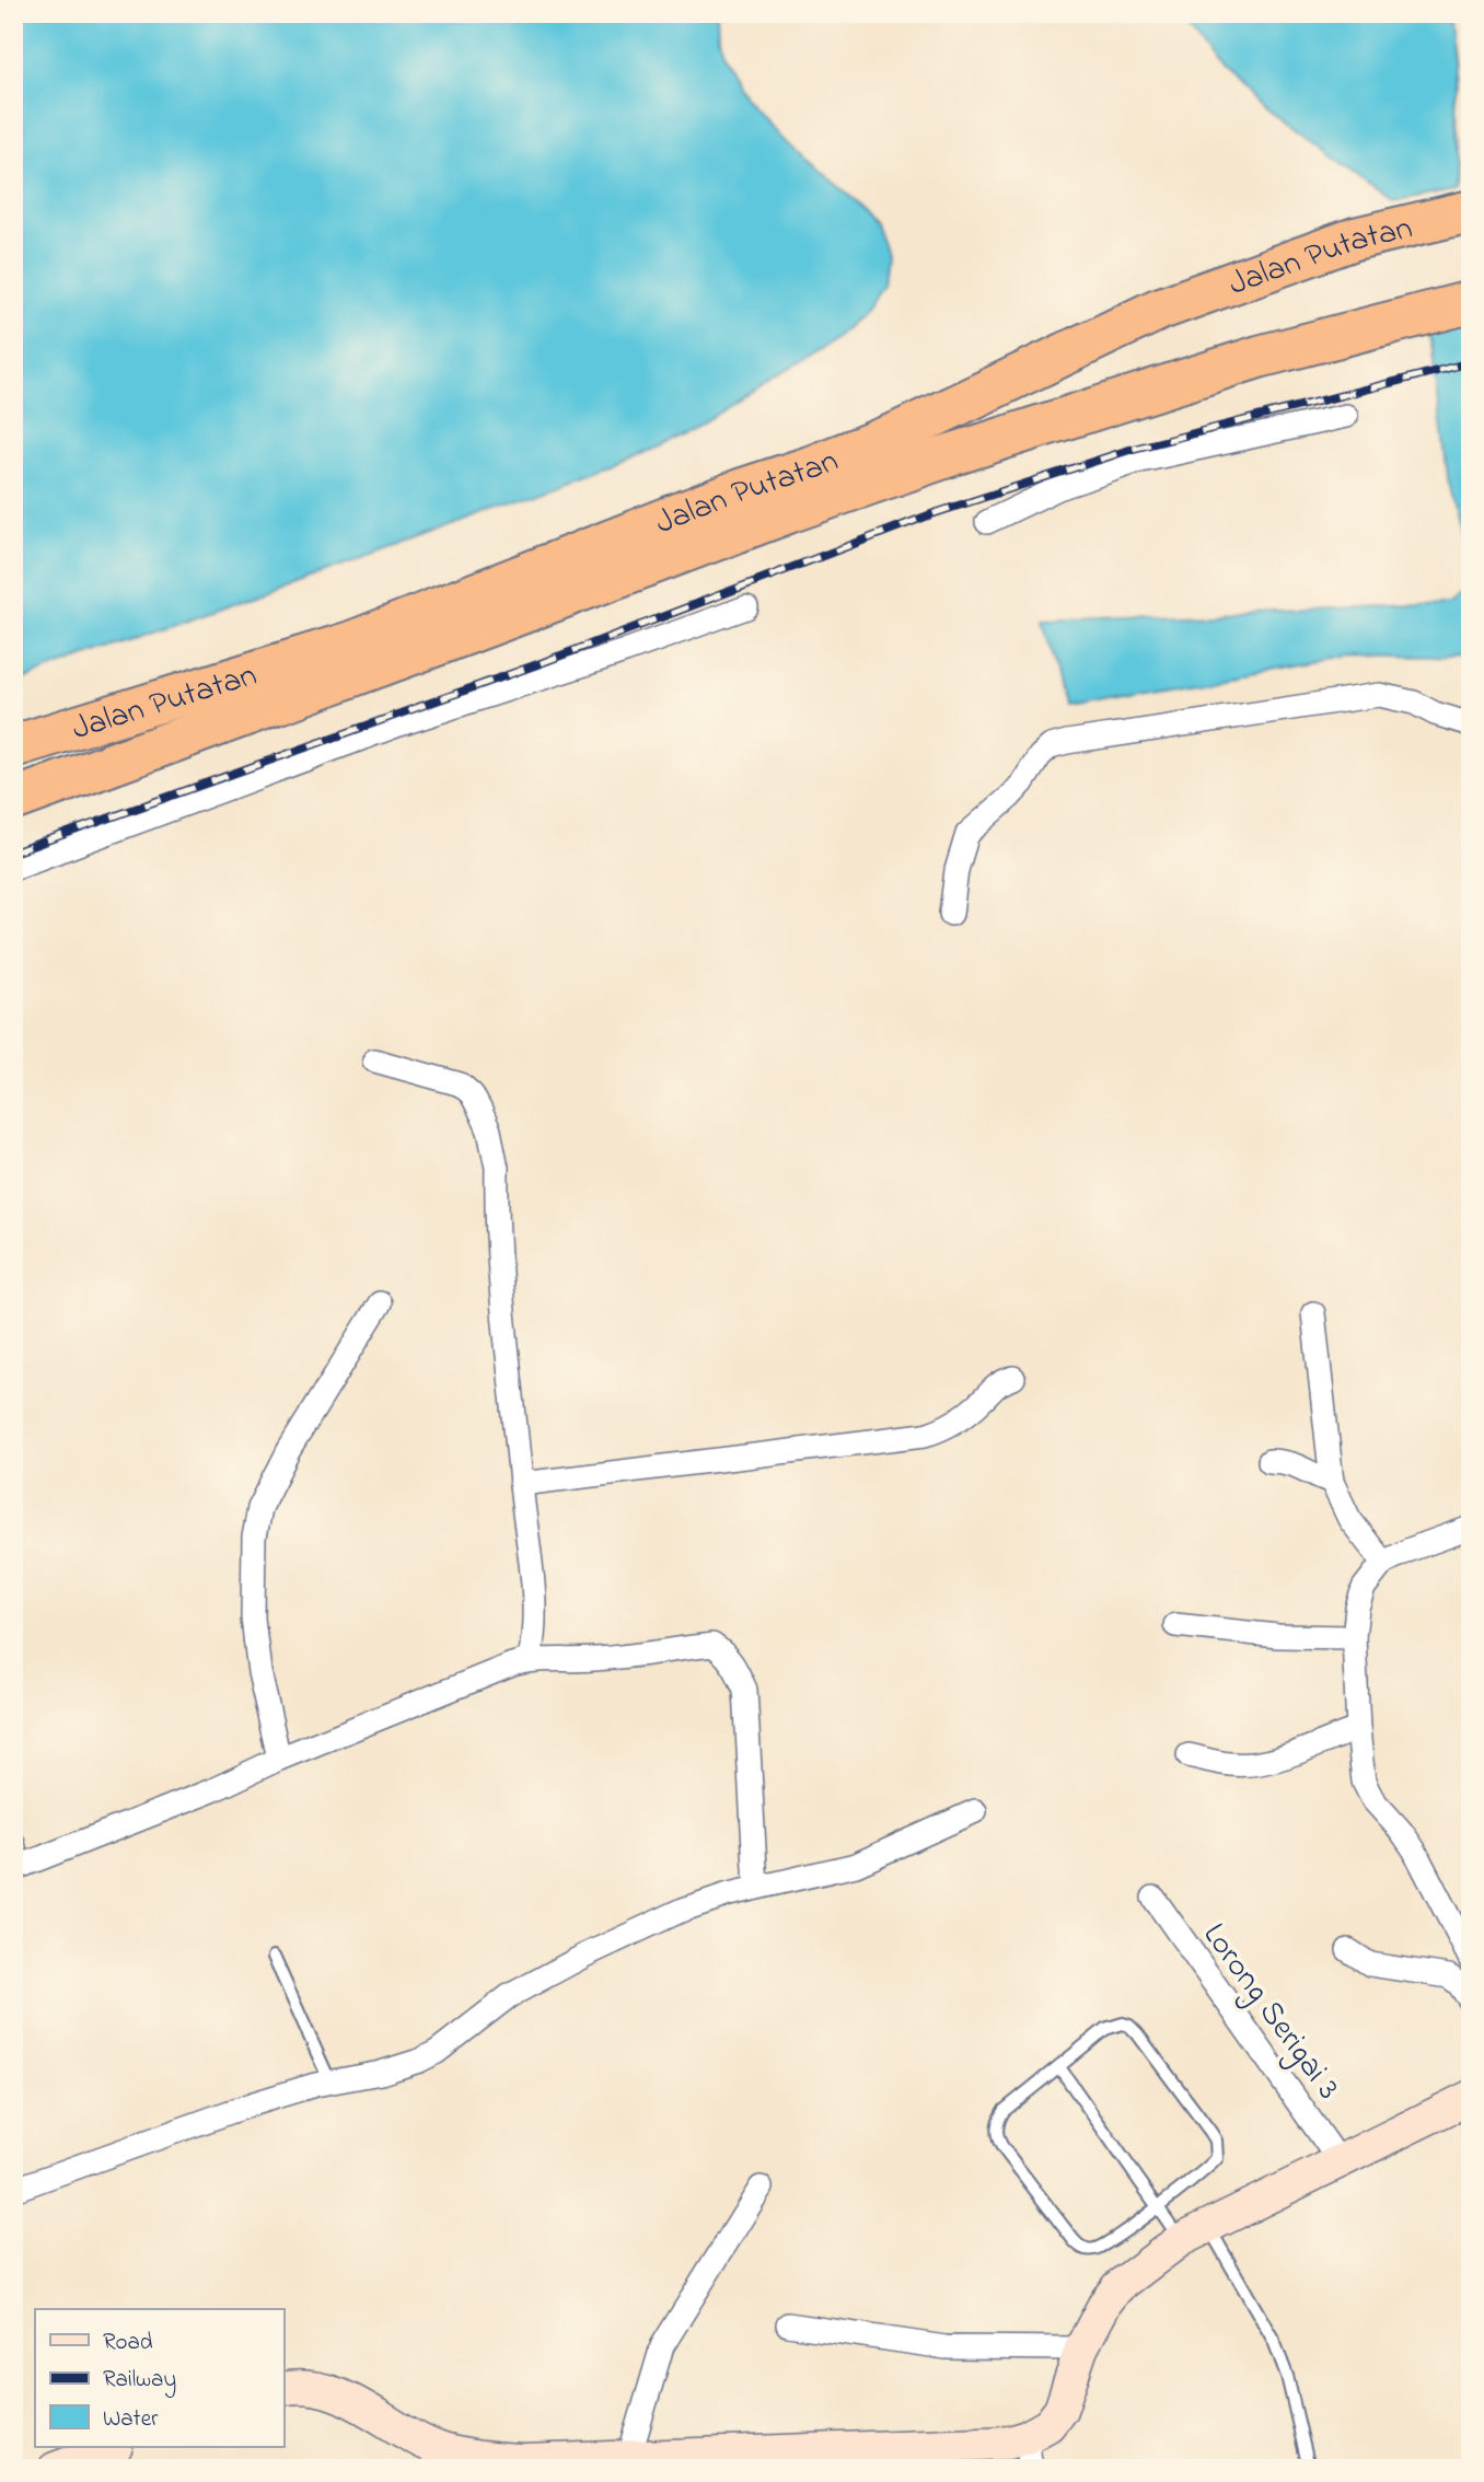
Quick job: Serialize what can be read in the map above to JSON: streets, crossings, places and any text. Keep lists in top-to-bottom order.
{
  "streets": {
    "highway": ["Jalan Putatan"],
    "street": ["Lorong Serigai 3"]
  },
  "legend": ["Road", "Railway", "Water"]
}
